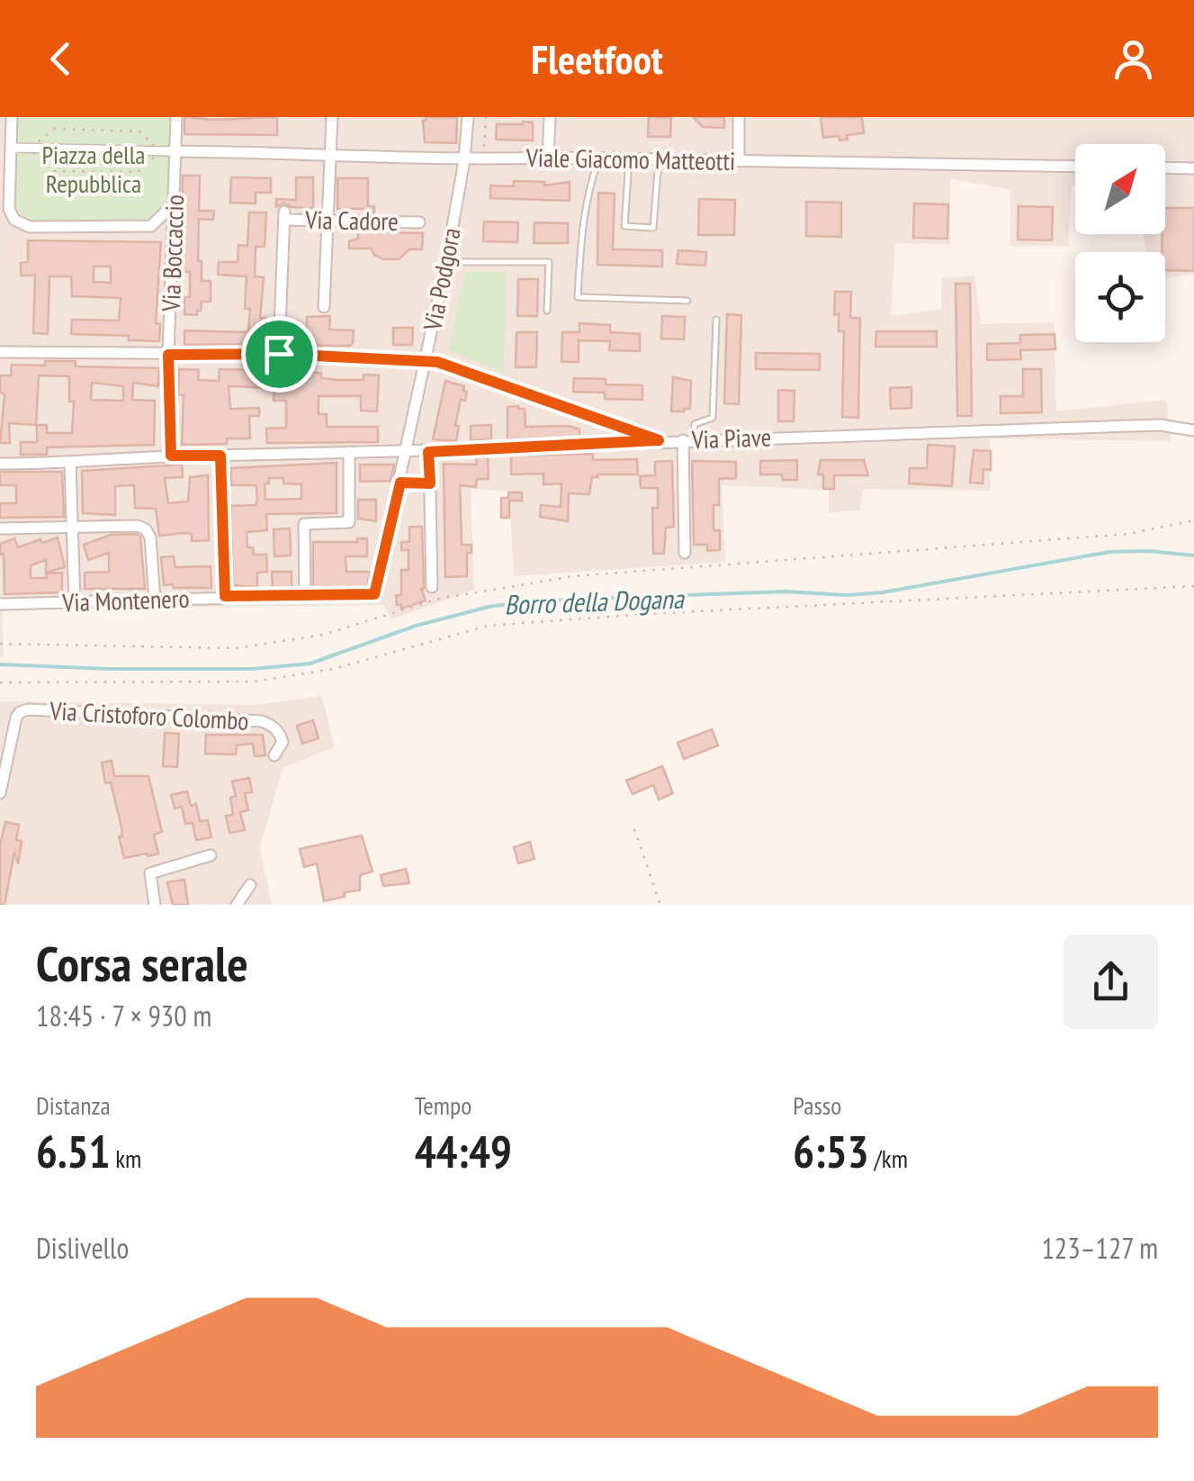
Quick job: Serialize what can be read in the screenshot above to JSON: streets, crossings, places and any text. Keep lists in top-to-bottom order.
{
  "streets": {
    "street": [
      "Viale Giacomo Matteotti",
      "Via Cadore",
      "Via Boccaccio",
      "Via Podgora",
      "Via Piave",
      "Via Montenero",
      "Via Cristoforo Colombo"
    ]
  },
  "crossings": [
    ["Viale Giacomo Matteotti", "Via Boccaccio"],
    ["Viale Giacomo Matteotti", "Via Podgora"],
    ["Via Boccaccio", "Via Piave"],
    ["Via Podgora", "Via Piave"],
    ["Via Podgora", "Via Montenero"],
    ["Via Piave", "Via Montenero"]
  ],
  "water": ["Borro della Dogana"],
  "parks": ["Piazza della Repubblica"],
  "north": "top right",
  "page": {
    "header": "Fleetfoot",
    "heading": ["Corsa serale", "18:45 · 7 × 930 m"],
    "stats": [
      ["Distanza", "6.51 km"],
      ["Tempo", "44:49"],
      ["Passo", "6:53 /km"]
    ],
    "chart": ["Dislivello", "123–127 m"]
  }
}
